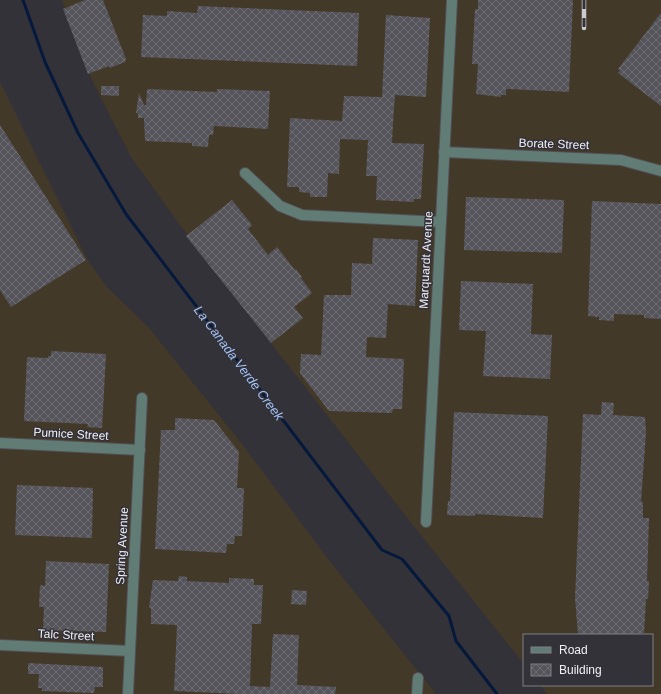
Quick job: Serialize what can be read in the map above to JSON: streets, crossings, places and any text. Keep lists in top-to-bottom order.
{
  "streets": {
    "street": [
      "Borate Street",
      "Marquardt Avenue",
      "Pumice Street",
      "Spring Avenue",
      "Talc Street"
    ]
  },
  "crossings": [
    ["Borate Street", "Marquardt Avenue"],
    ["Pumice Street", "Spring Avenue"],
    ["Spring Avenue", "Talc Street"]
  ],
  "water": ["La Canada Verde Creek"],
  "legend": ["Road", "Building"]
}
